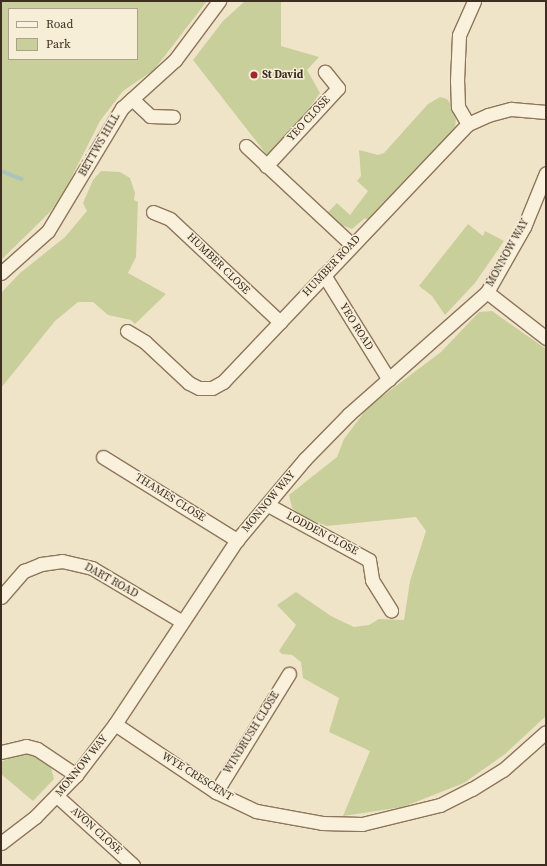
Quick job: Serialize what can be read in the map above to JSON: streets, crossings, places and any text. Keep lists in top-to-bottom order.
{
  "streets": {
    "street": [
      "YEO CLOSE",
      "BETTWS HILL",
      "MONNOW WAY",
      "HUMBER CLOSE",
      "HUMBER ROAD",
      "YEO ROAD",
      "THAMES CLOSE",
      "LODDEN CLOSE",
      "DART ROAD",
      "WINDRUSH CLOSE",
      "WYE CRESCENT",
      "AVON CLOSE"
    ]
  },
  "crossings": [
    ["MONNOW WAY", "YEO ROAD"],
    ["MONNOW WAY", "THAMES CLOSE"],
    ["MONNOW WAY", "LODDEN CLOSE"],
    ["MONNOW WAY", "DART ROAD"],
    ["MONNOW WAY", "WYE CRESCENT"],
    ["MONNOW WAY", "AVON CLOSE"],
    ["HUMBER CLOSE", "HUMBER ROAD"],
    ["HUMBER ROAD", "YEO ROAD"],
    ["WINDRUSH CLOSE", "WYE CRESCENT"]
  ],
  "places": ["St David"],
  "legend": ["Road", "Park"]
}
